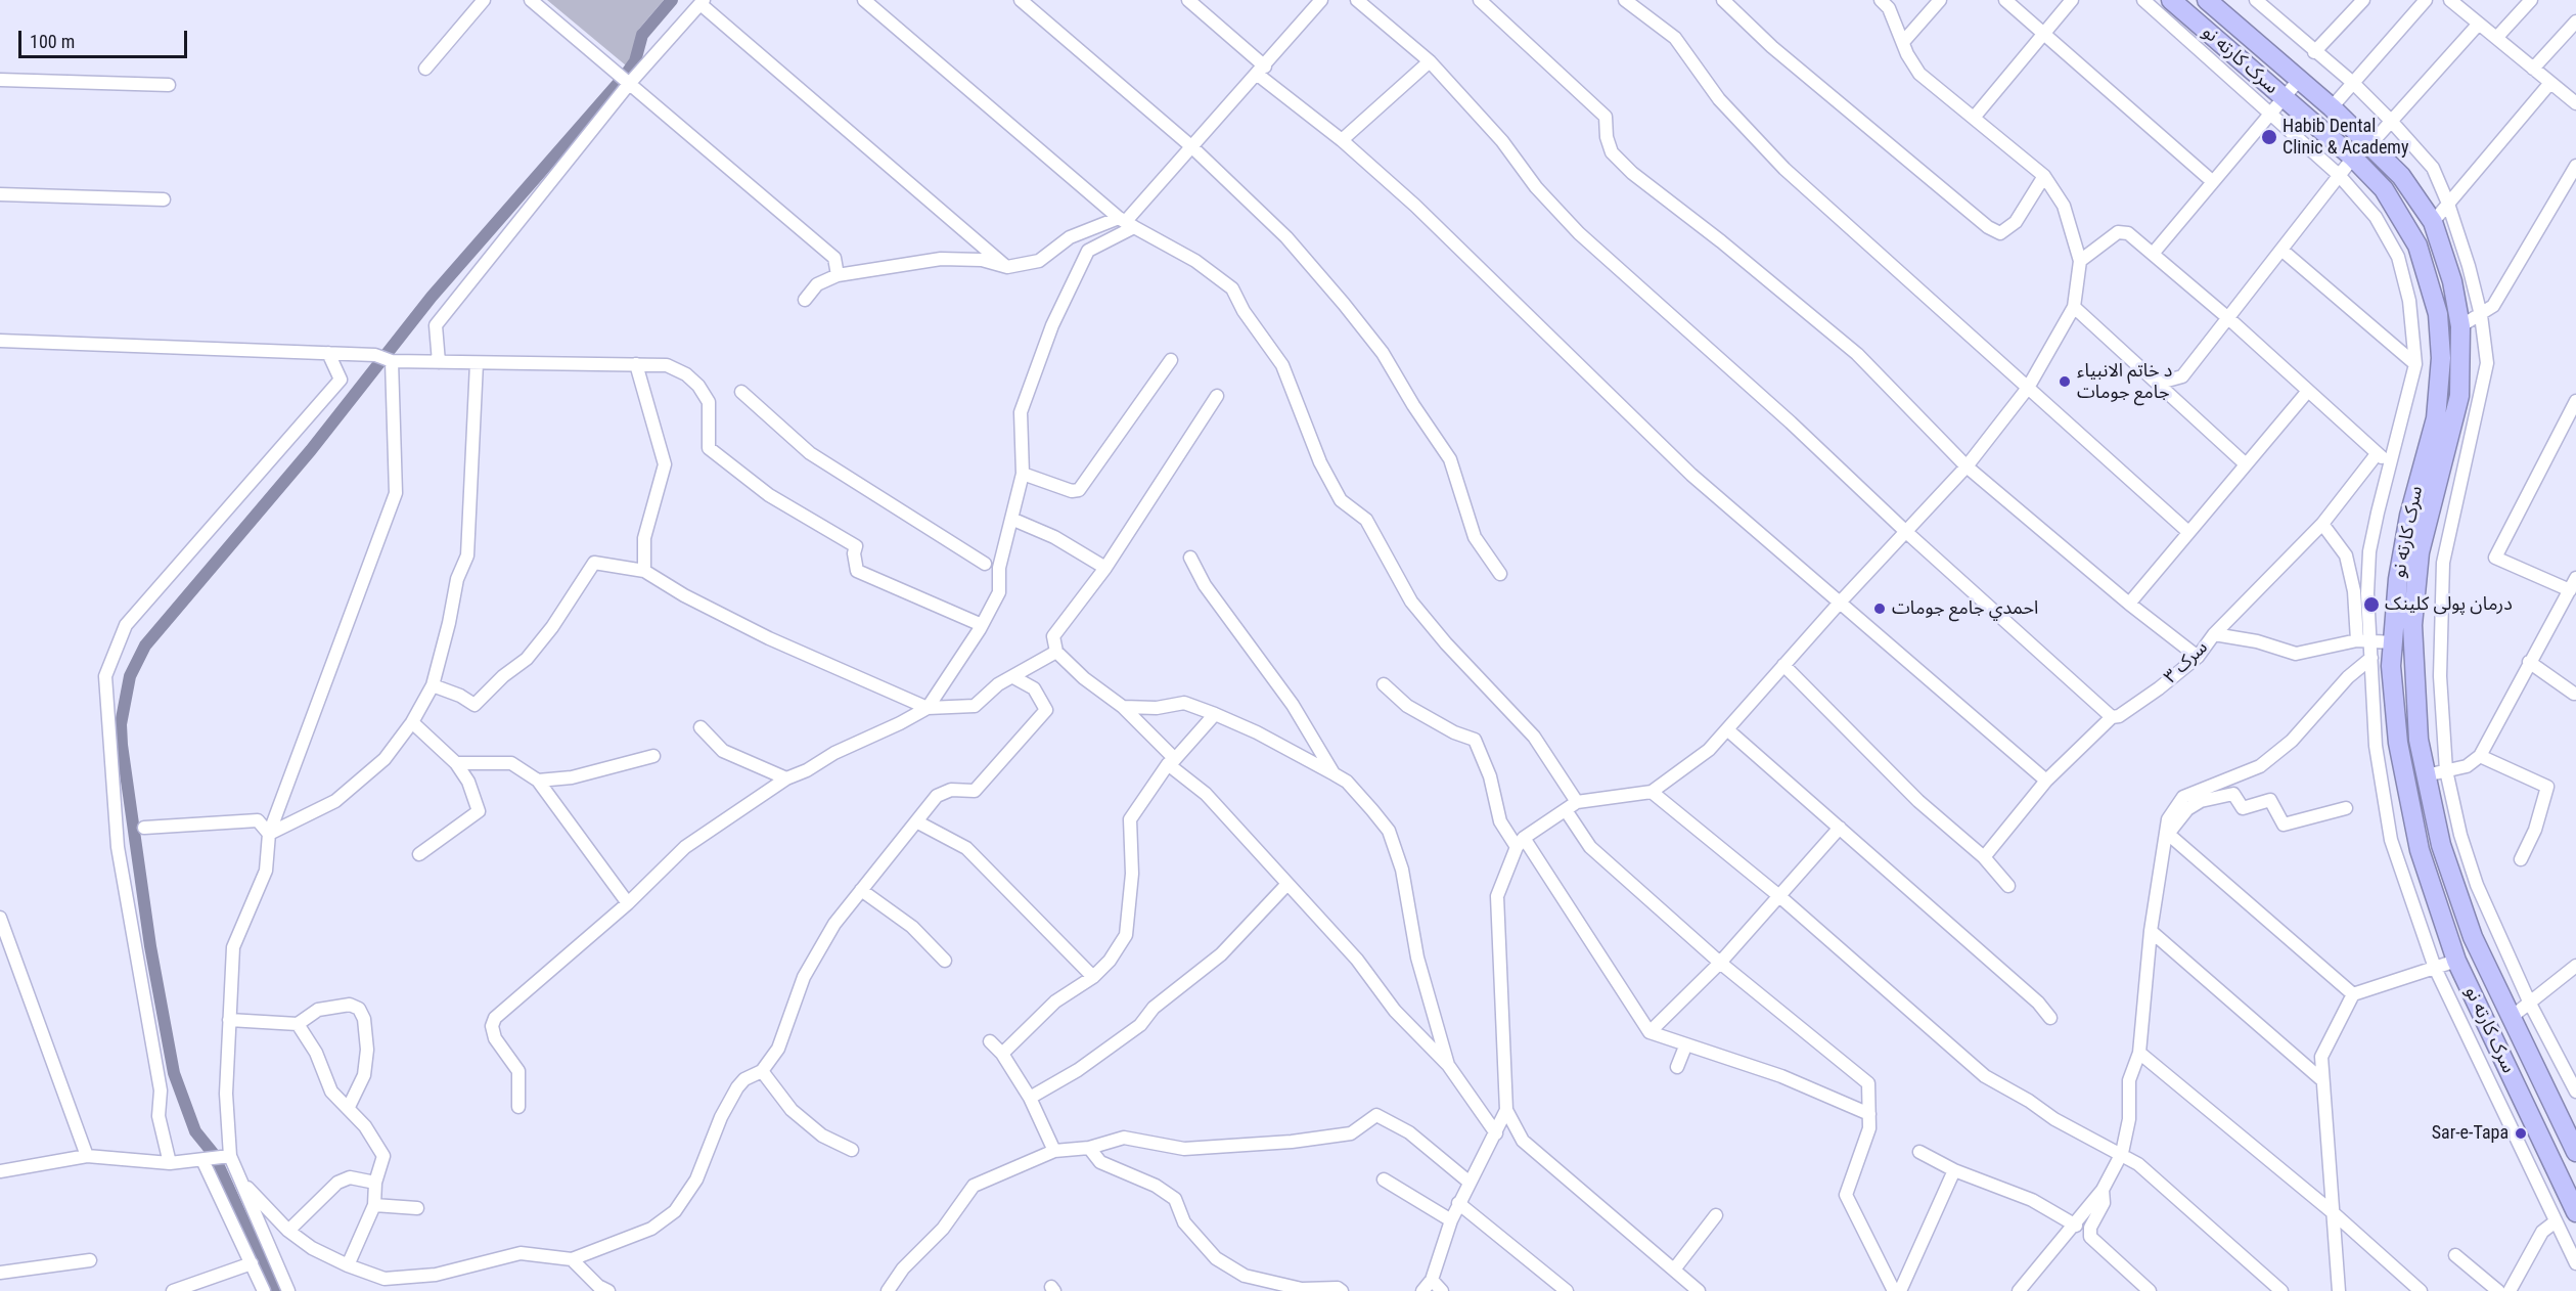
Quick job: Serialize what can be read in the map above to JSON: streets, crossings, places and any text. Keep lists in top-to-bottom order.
{
  "streets": {
    "highway": ["سرک کارته نو"],
    "street": ["سرک ۳"]
  },
  "places": [
    "Habib Dental Clinic & Academy",
    "د خاتم الانبیاء جامع جومات",
    "درمان پولی کلینک",
    "احمدي جامع جومات",
    "Sar-e-Tapa"
  ],
  "scale_bar": "100 m"
}
